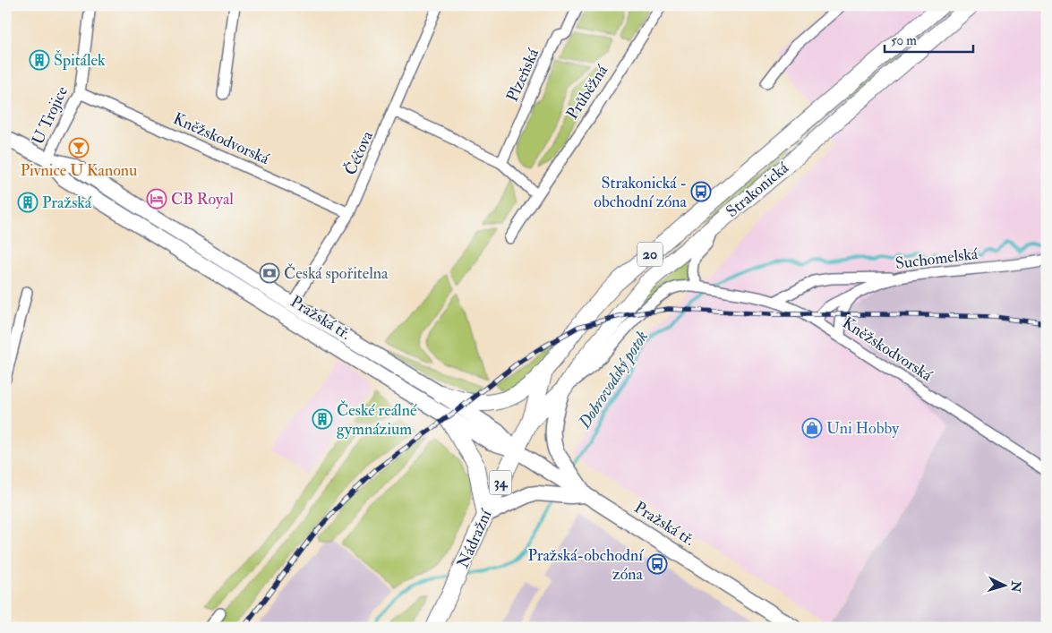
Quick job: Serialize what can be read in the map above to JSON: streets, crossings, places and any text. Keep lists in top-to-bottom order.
{
  "streets": {
    "main road": [
      "Strakonická",
      "20",
      "34",
      "Nádražní"
    ],
    "street": [
      "Plzeňská",
      "Průběžná",
      "U Trojice",
      "Kněžskodvorská",
      "Čéčova",
      "Suchomelská",
      "Pražská tř."
    ]
  },
  "crossings": [
    ["U Trojice", "Kněžskodvorská"],
    ["U Trojice", "Pražská tř."],
    ["Kněžskodvorská", "Čéčova"],
    ["Kněžskodvorská", "Strakonická"],
    ["Kněžskodvorská", "20"],
    ["Kněžskodvorská", "Suchomelská"],
    ["Čéčova", "Pražská tř."],
    ["Strakonická", "20"],
    ["Pražská tř.", "Nádražní"]
  ],
  "water": ["Dobrovodský potok"],
  "places": {
    "building": ["Špitálek", "Pražská", "České reálné gymnázium"],
    "bar": ["Pivnice U Kanonu"],
    "bus stop": ["Strakonická - obchodní zóna", "Pražská-obchodní zóna"],
    "hotel": ["CB Royal"],
    "bank": ["Česká spořitelna"],
    "shop": ["Uni Hobby"]
  },
  "scale_bar": "50 m",
  "north": "right"
}
